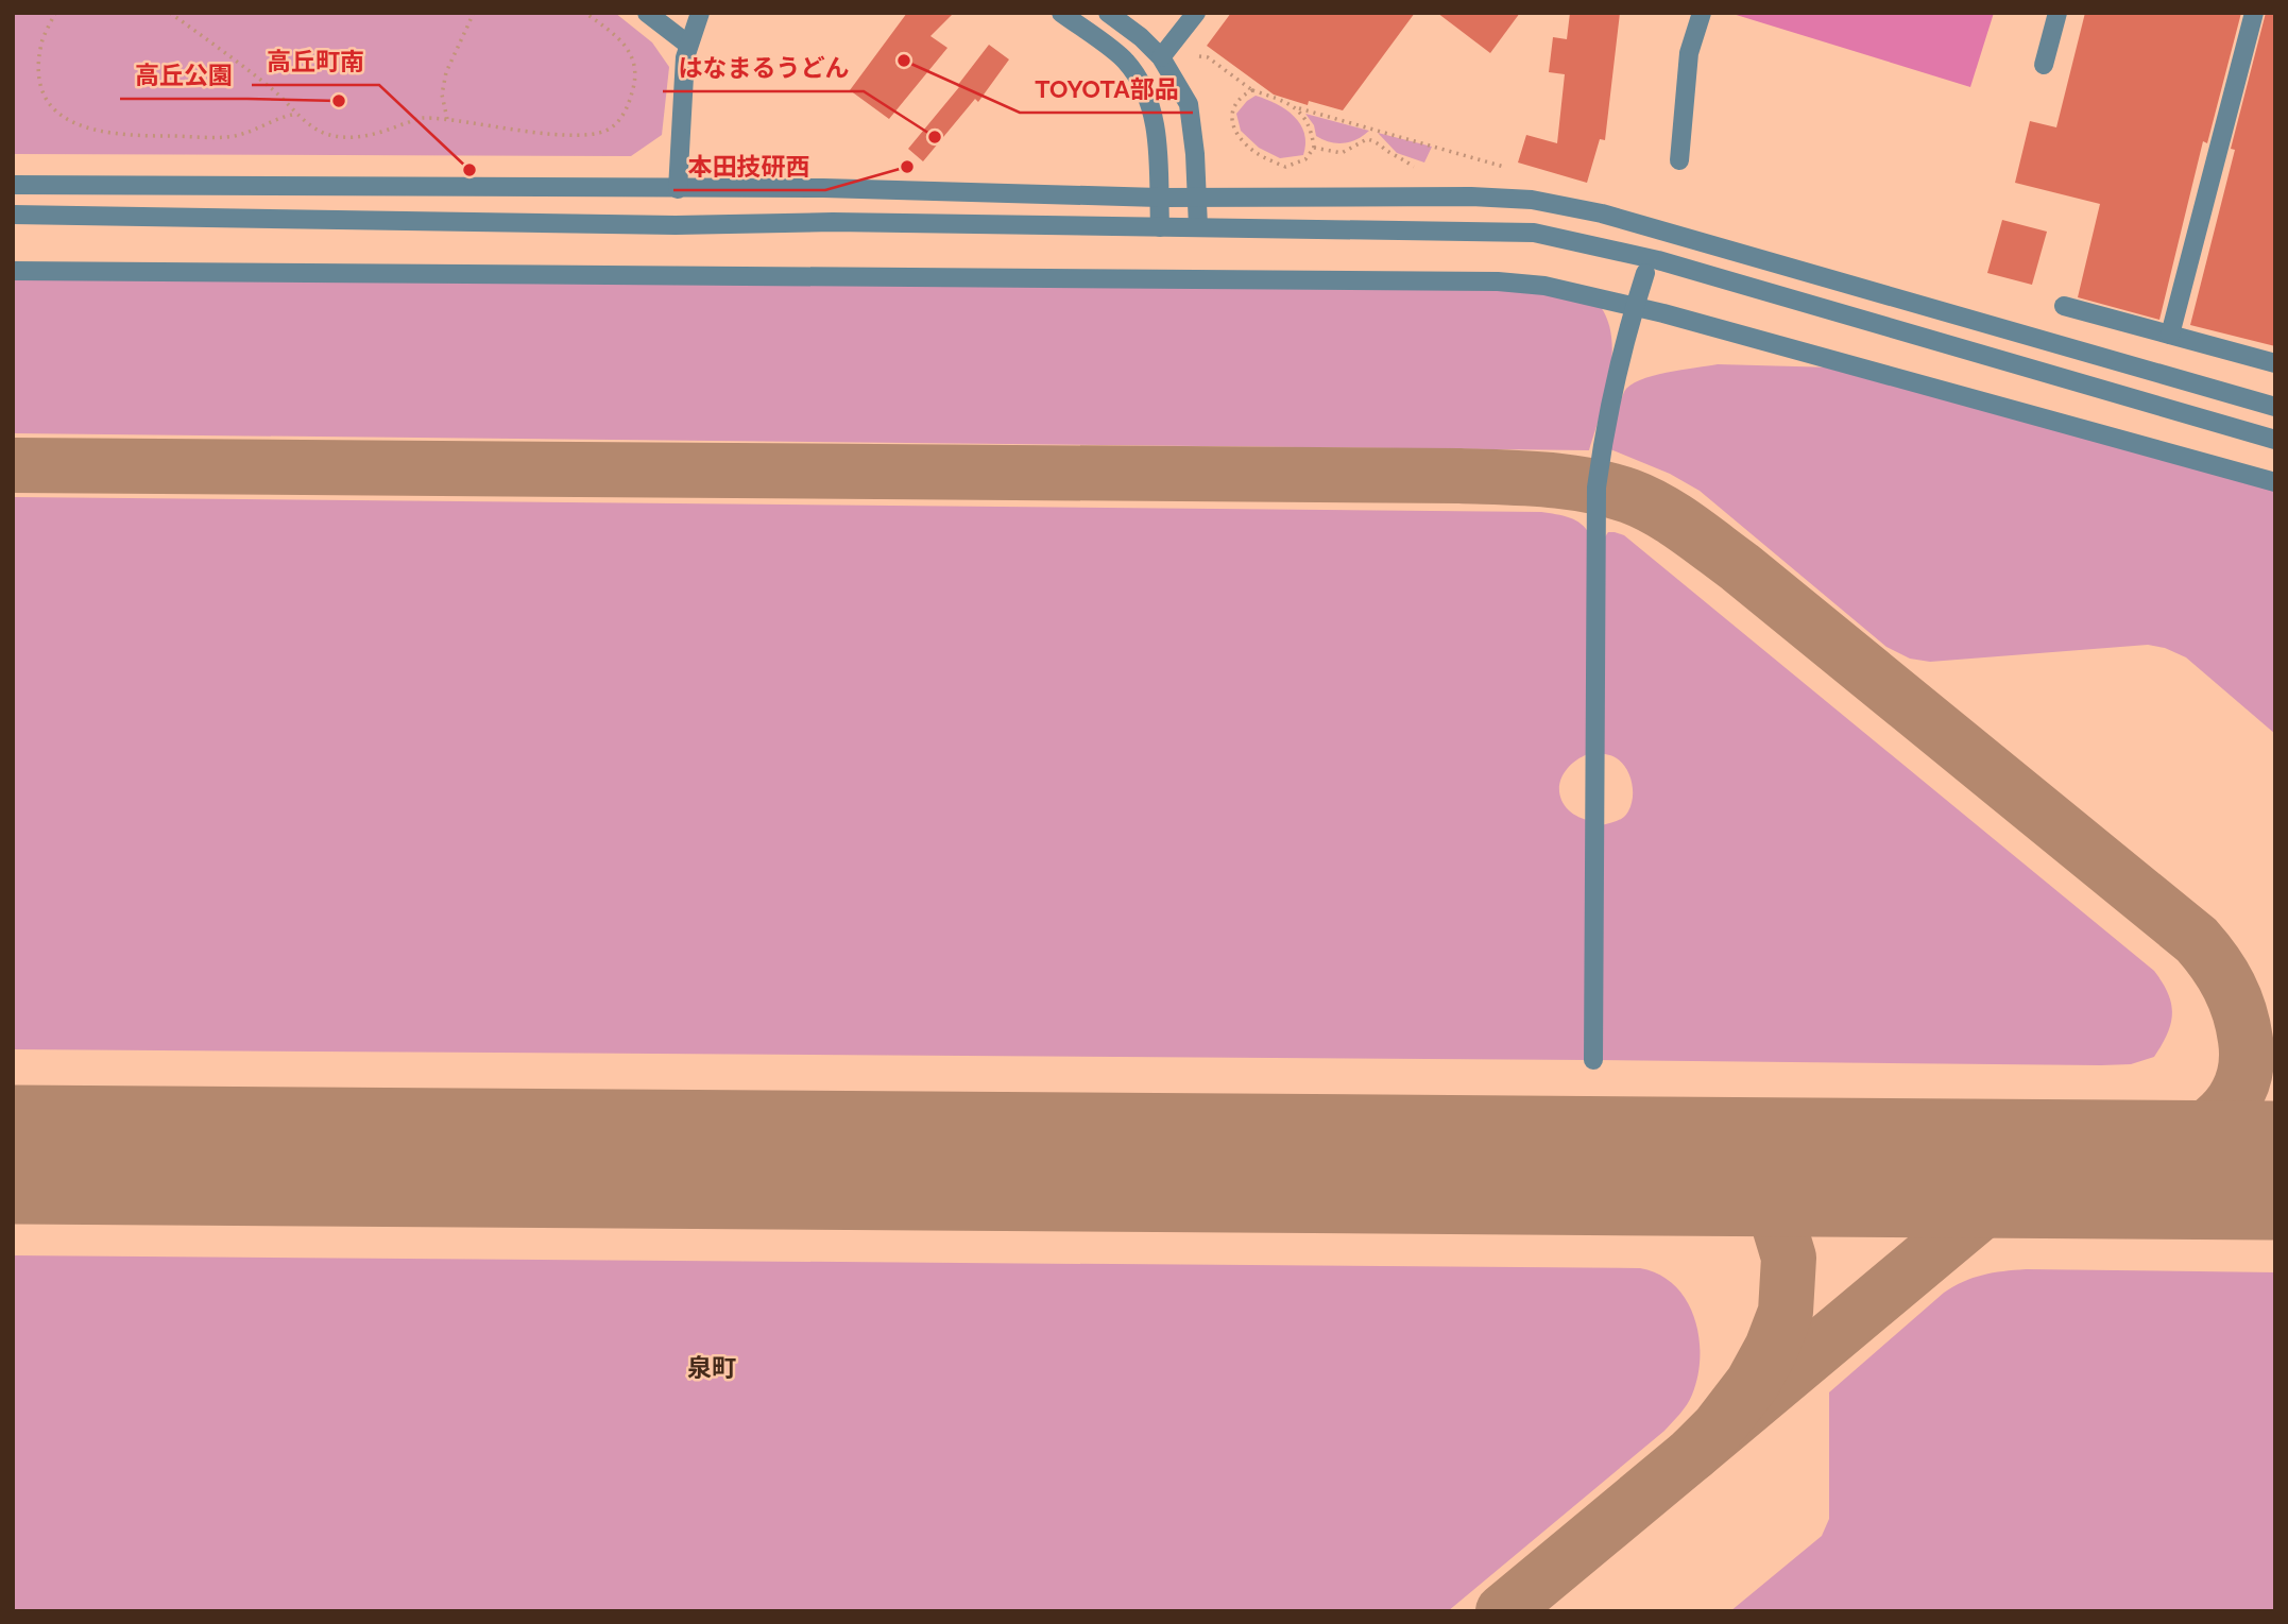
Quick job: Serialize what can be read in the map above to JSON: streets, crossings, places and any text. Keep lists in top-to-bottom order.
{
  "districts": ["泉町"],
  "places": [
    "TOYOTA部品",
    "高丘公園",
    "はなまるうどん",
    "本田技研西",
    "高丘町南"
  ]
}
